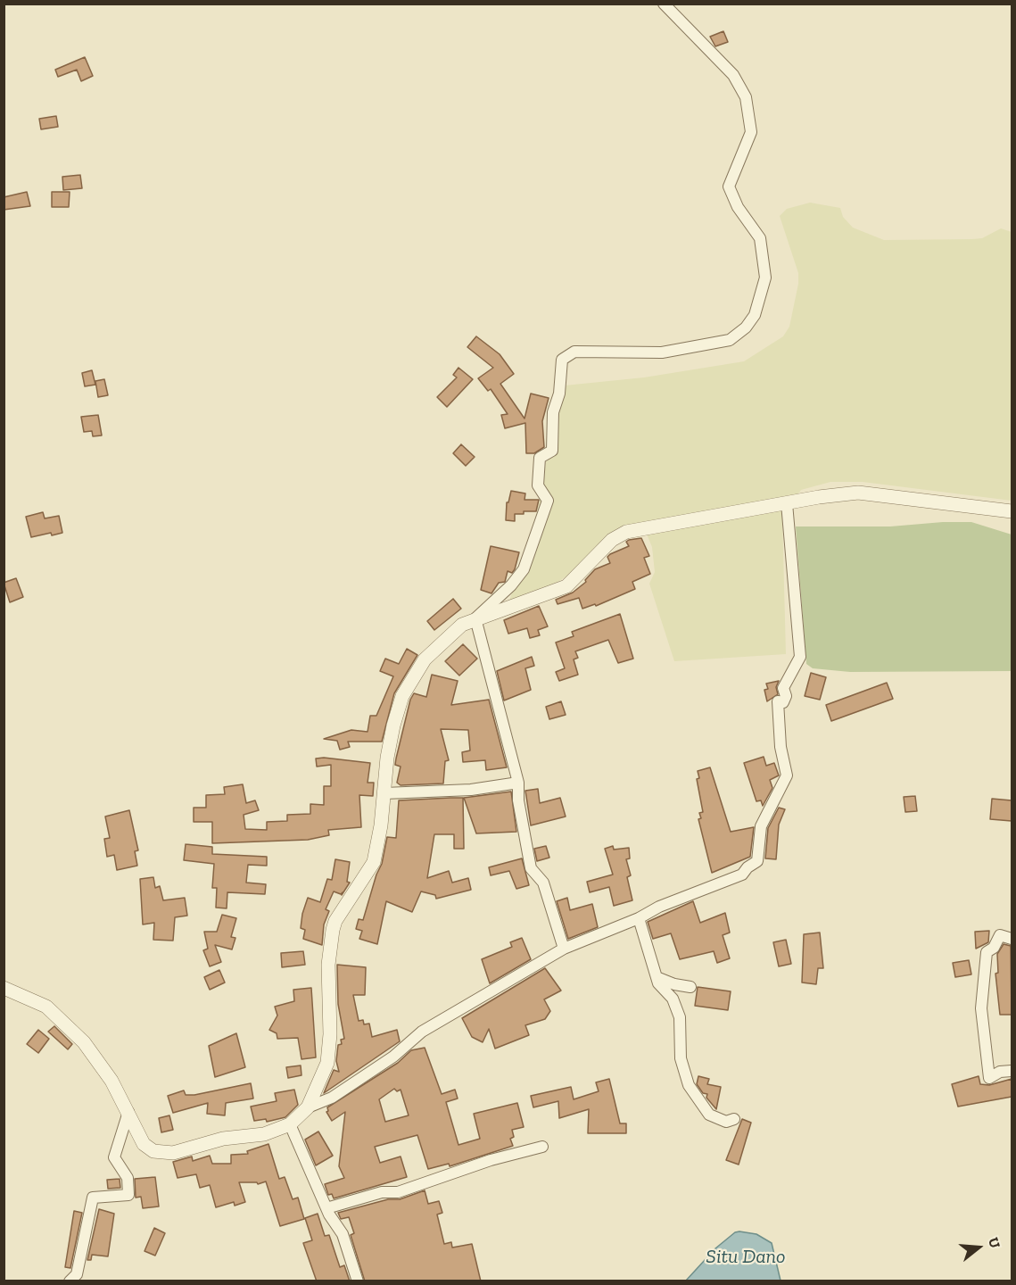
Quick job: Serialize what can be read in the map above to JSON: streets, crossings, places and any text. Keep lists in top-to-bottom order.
{
  "water": ["Situ Dano"],
  "north": "right"
}
